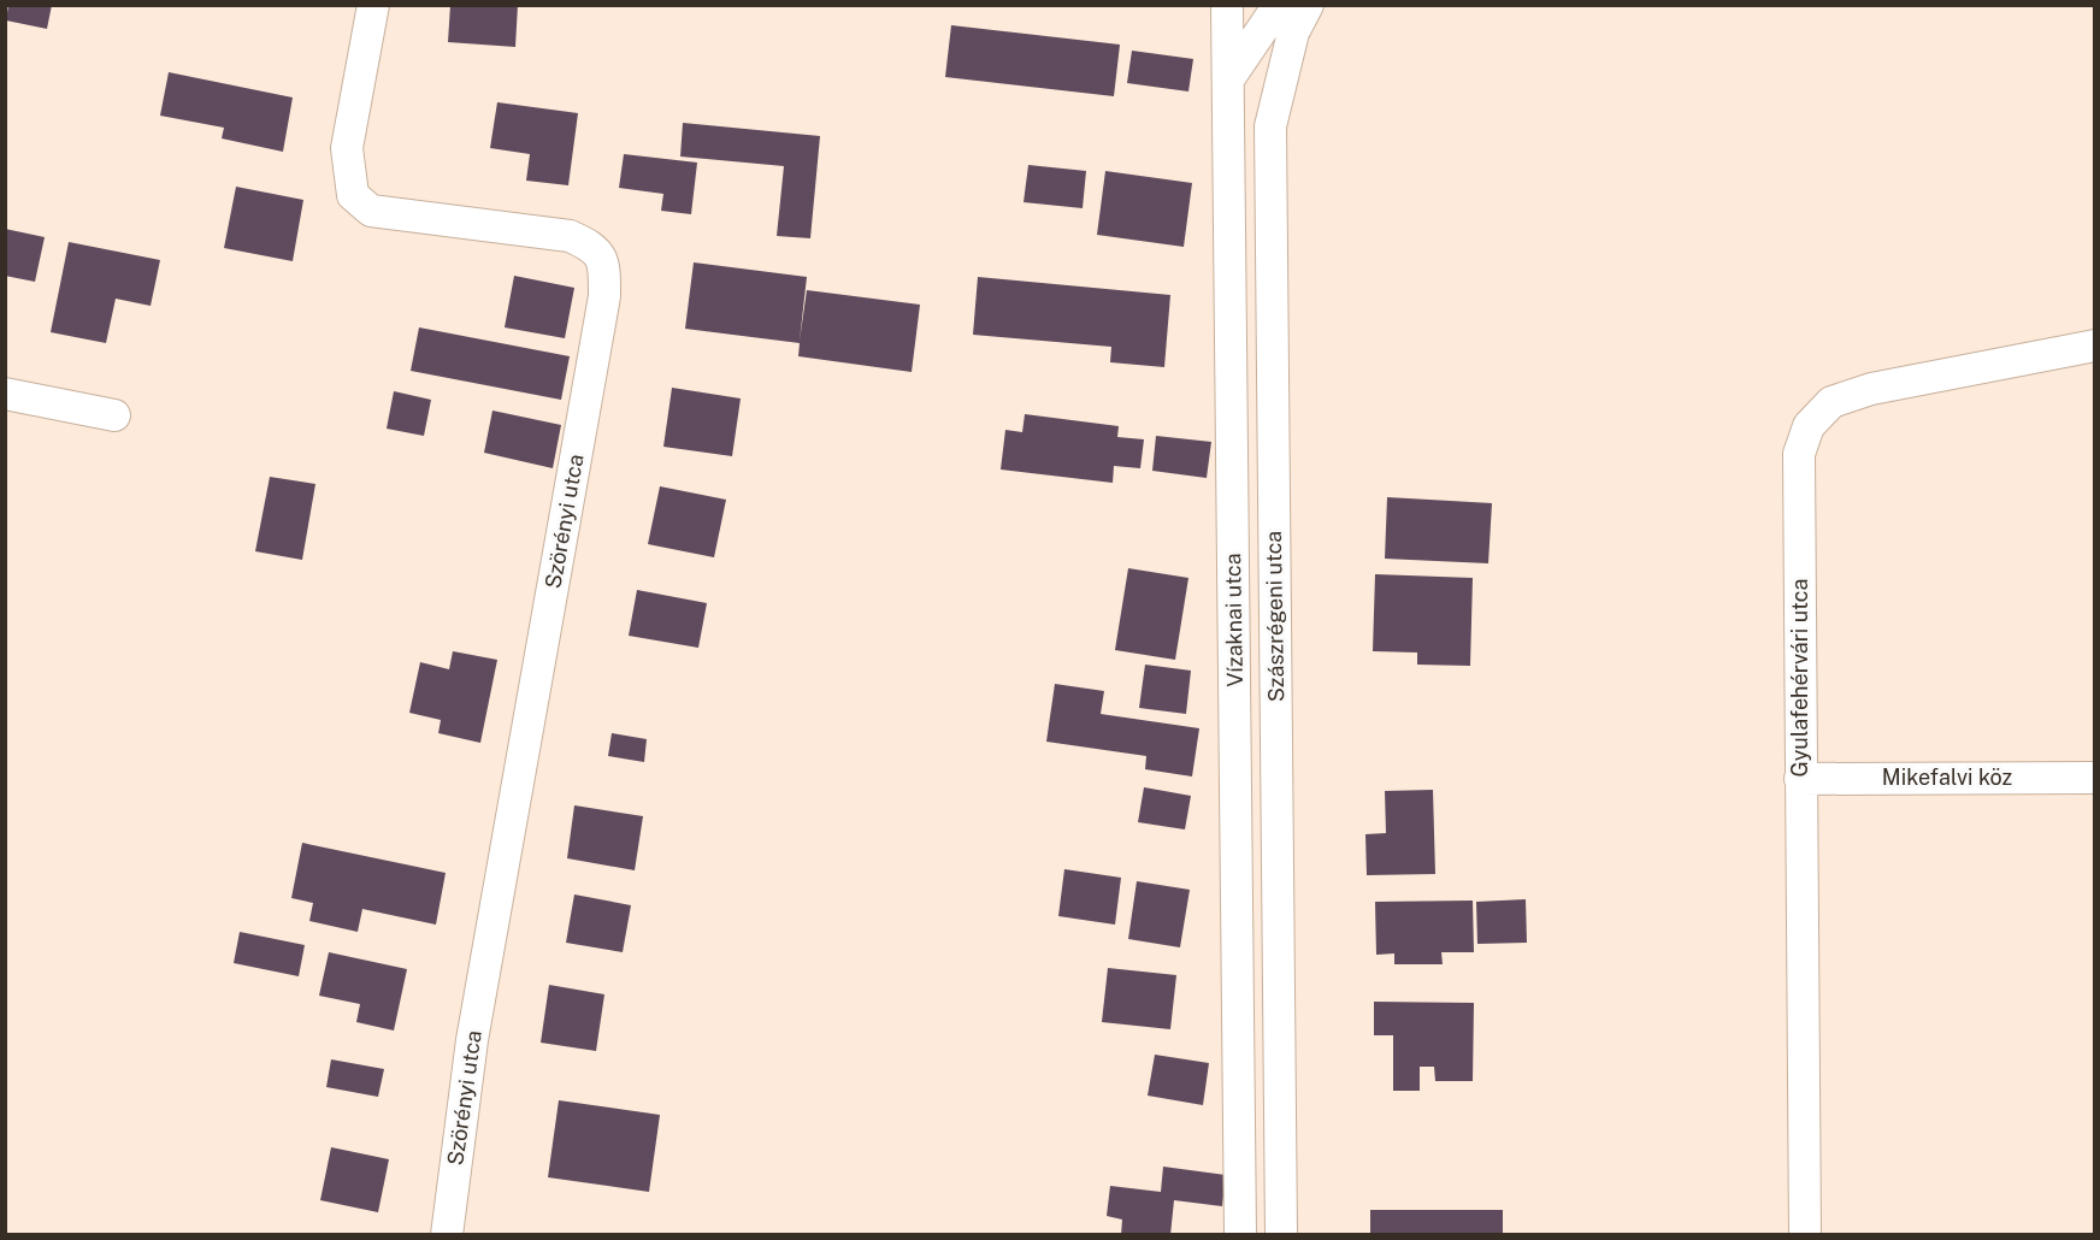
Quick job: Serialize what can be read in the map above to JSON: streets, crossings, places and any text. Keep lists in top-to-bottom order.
{
  "streets": {
    "street": [
      "Szörényi utca",
      "Szászrégeni utca",
      "Vízaknai utca",
      "Gyulafehérvári utca",
      "Mikefalvi köz"
    ]
  },
  "crossings": [
    ["Gyulafehérvári utca", "Mikefalvi köz"]
  ]
}
